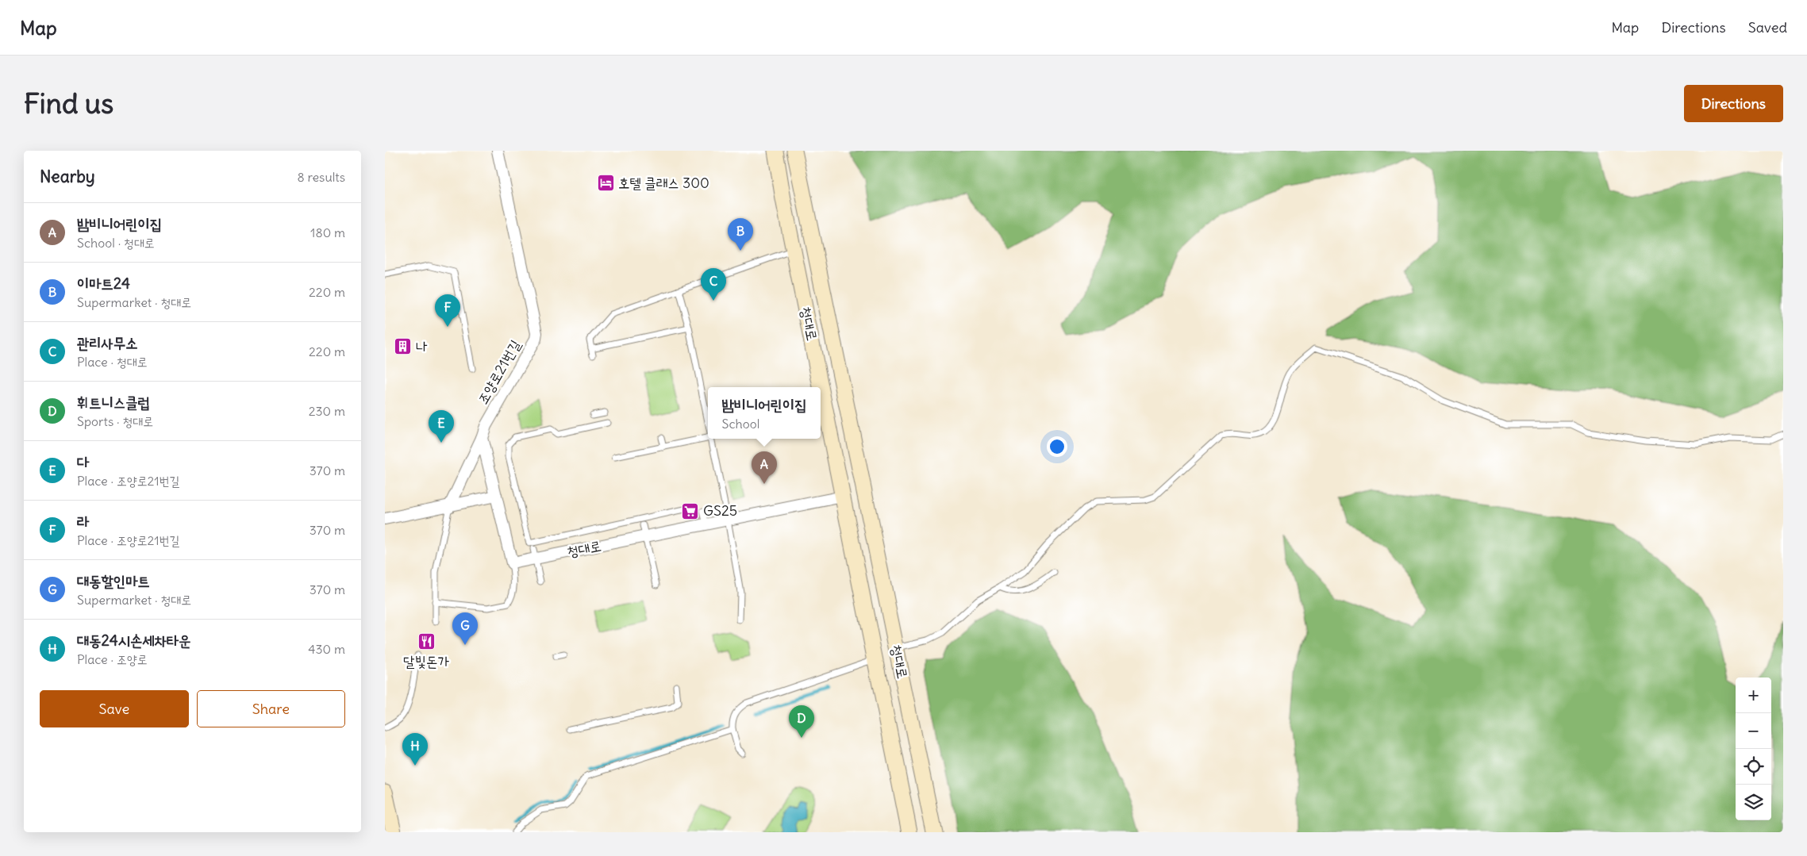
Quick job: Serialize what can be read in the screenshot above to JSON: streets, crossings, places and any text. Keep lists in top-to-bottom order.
{
  "streets": {
    "street": ["청대로", "조양로21번길"]
  },
  "places": {
    "hotel": ["호텔 클래스 300"],
    "building": ["나"],
    "supermarket": ["GS25"],
    "restaurant": ["달빛돈가"]
  },
  "page": {
    "header": "Map",
    "nav": ["Map", "Directions", "Saved"],
    "buttons": [
      "Directions",
      ["Save", "Share"]
    ],
    "title": "Find us",
    "heading": ["Nearby", "8 results"],
    "list": [
      {
        "mark": "A",
        "name": "밤비니어린이집",
        "note": "School · 청대로",
        "value": "180 m"
      },
      {
        "mark": "B",
        "name": "이마트24",
        "note": "Supermarket · 청대로",
        "value": "220 m"
      },
      {
        "mark": "C",
        "name": "관리사무소",
        "note": "Place · 청대로",
        "value": "220 m"
      },
      {
        "mark": "D",
        "name": "휘트니스클럽",
        "note": "Sports · 청대로",
        "value": "230 m"
      },
      {
        "mark": "E",
        "name": "다",
        "note": "Place · 조양로21번길",
        "value": "370 m"
      },
      {
        "mark": "F",
        "name": "라",
        "note": "Place · 조양로21번길",
        "value": "370 m"
      },
      {
        "mark": "G",
        "name": "대동할인마트",
        "note": "Supermarket · 청대로",
        "value": "370 m"
      },
      {
        "mark": "H",
        "name": "대동24시손세차타운",
        "note": "Place · 조양로",
        "value": "430 m"
      }
    ],
    "pins": [
      "B",
      "C",
      "F",
      "E",
      "A",
      "G",
      "D",
      "H"
    ],
    "popup": ["밤비니어린이집", "School"],
    "map_buttons": ["+", "−"]
  }
}
